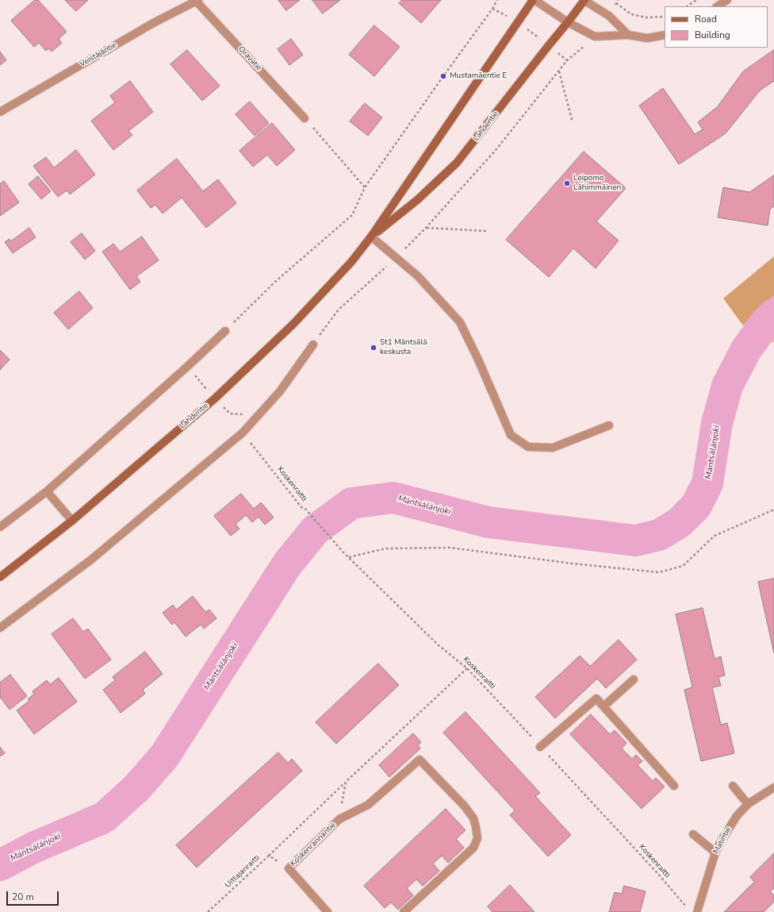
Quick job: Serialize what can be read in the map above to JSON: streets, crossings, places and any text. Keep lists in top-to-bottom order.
{
  "streets": {
    "main road": ["Lahdentie"],
    "street": [
      "Veistäjäntie",
      "Oravatie",
      "Matintie",
      "Koskenrannantie"
    ],
    "path": ["Koskenraitti", "Uittajanraitti"]
  },
  "crossings": [
    ["Veistäjäntie", "Oravatie"],
    ["Koskenrannantie", "Uittajanraitti"]
  ],
  "water": ["Mäntsälänjoki"],
  "places": ["Mustamäentie E", "Leipomo Lähimmäinen", "St1 Mäntsälä keskusta"],
  "legend": ["Road", "Building"],
  "scale_bar": "20 m"
}
